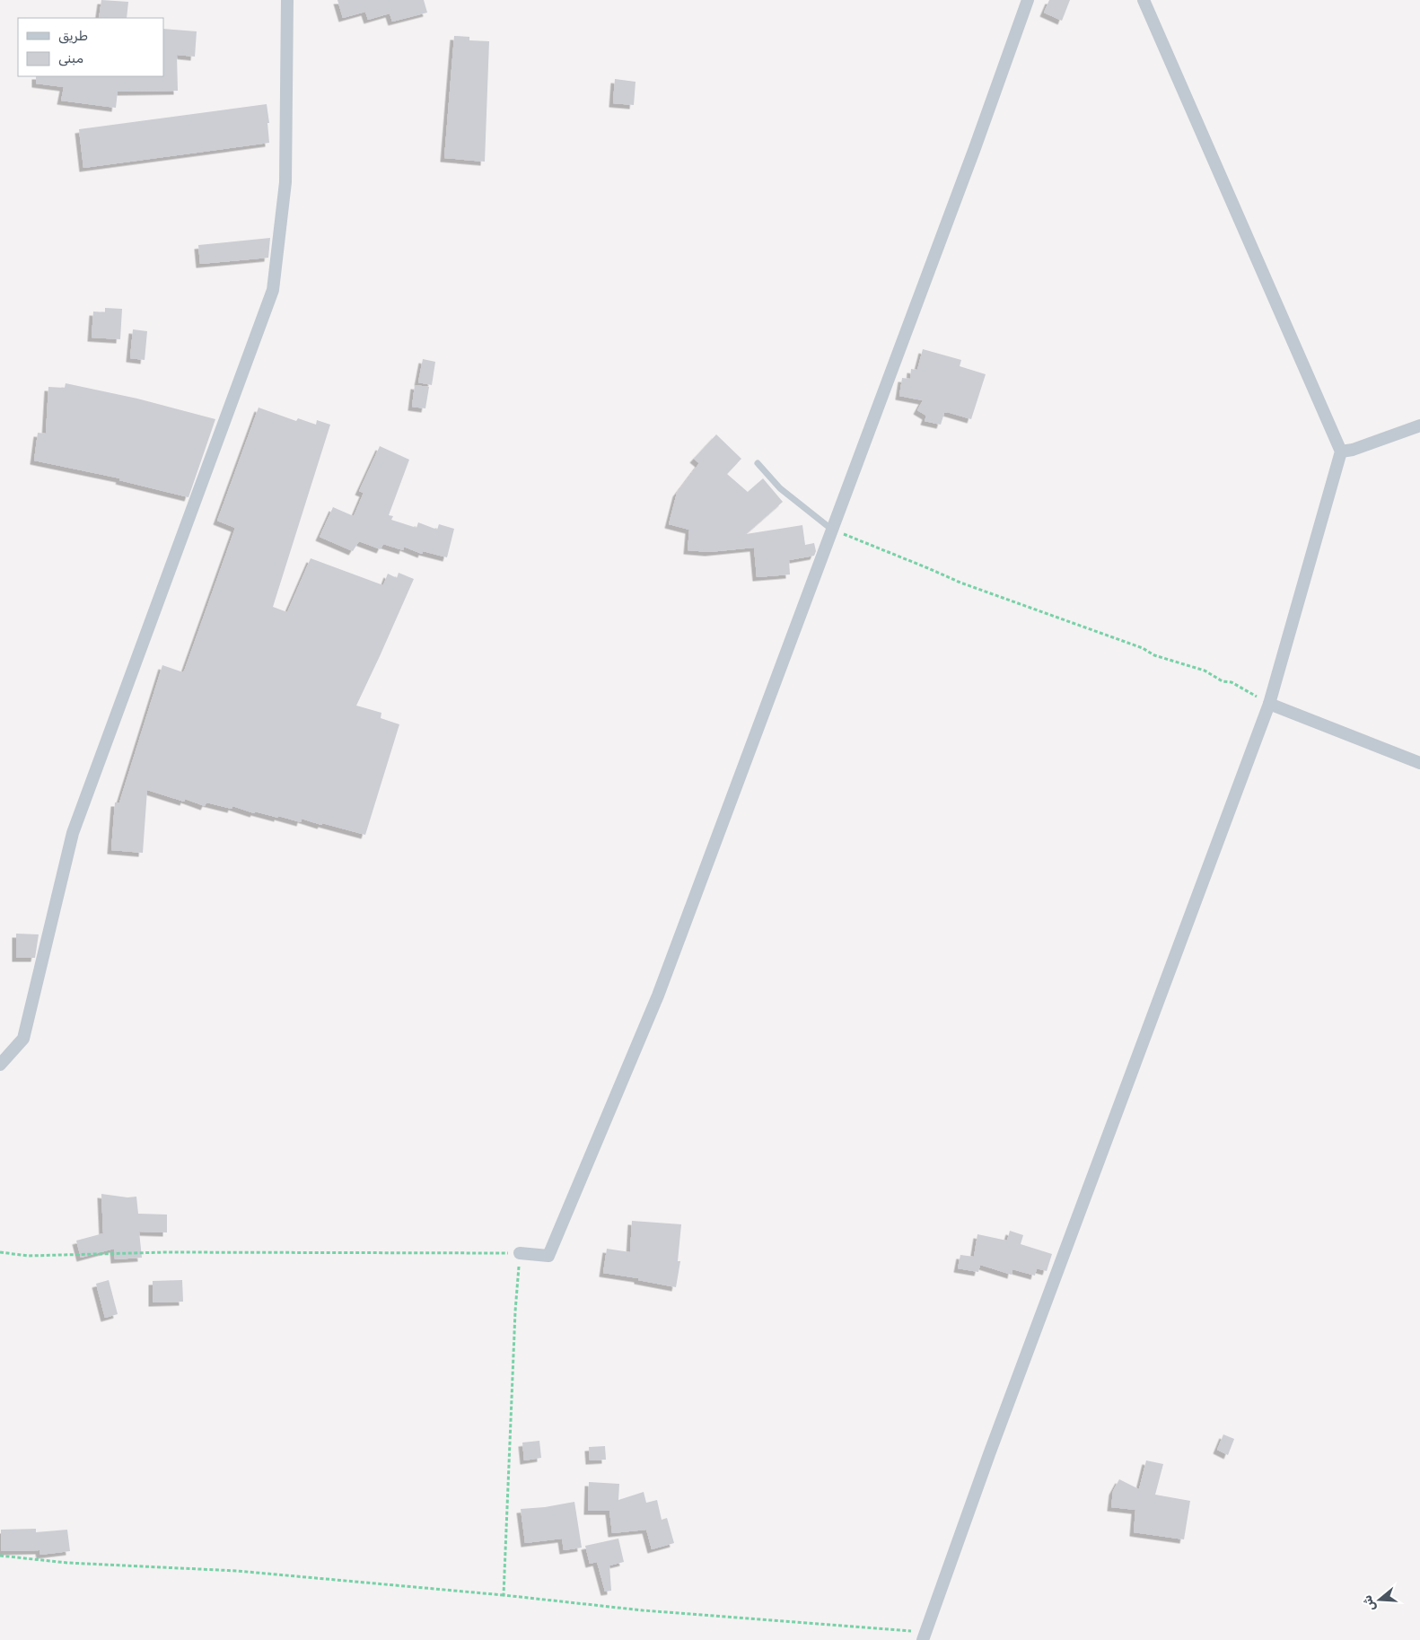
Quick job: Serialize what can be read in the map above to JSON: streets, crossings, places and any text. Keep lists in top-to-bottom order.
{
  "legend": ["طريق", "مبنى"],
  "north": "left"
}
